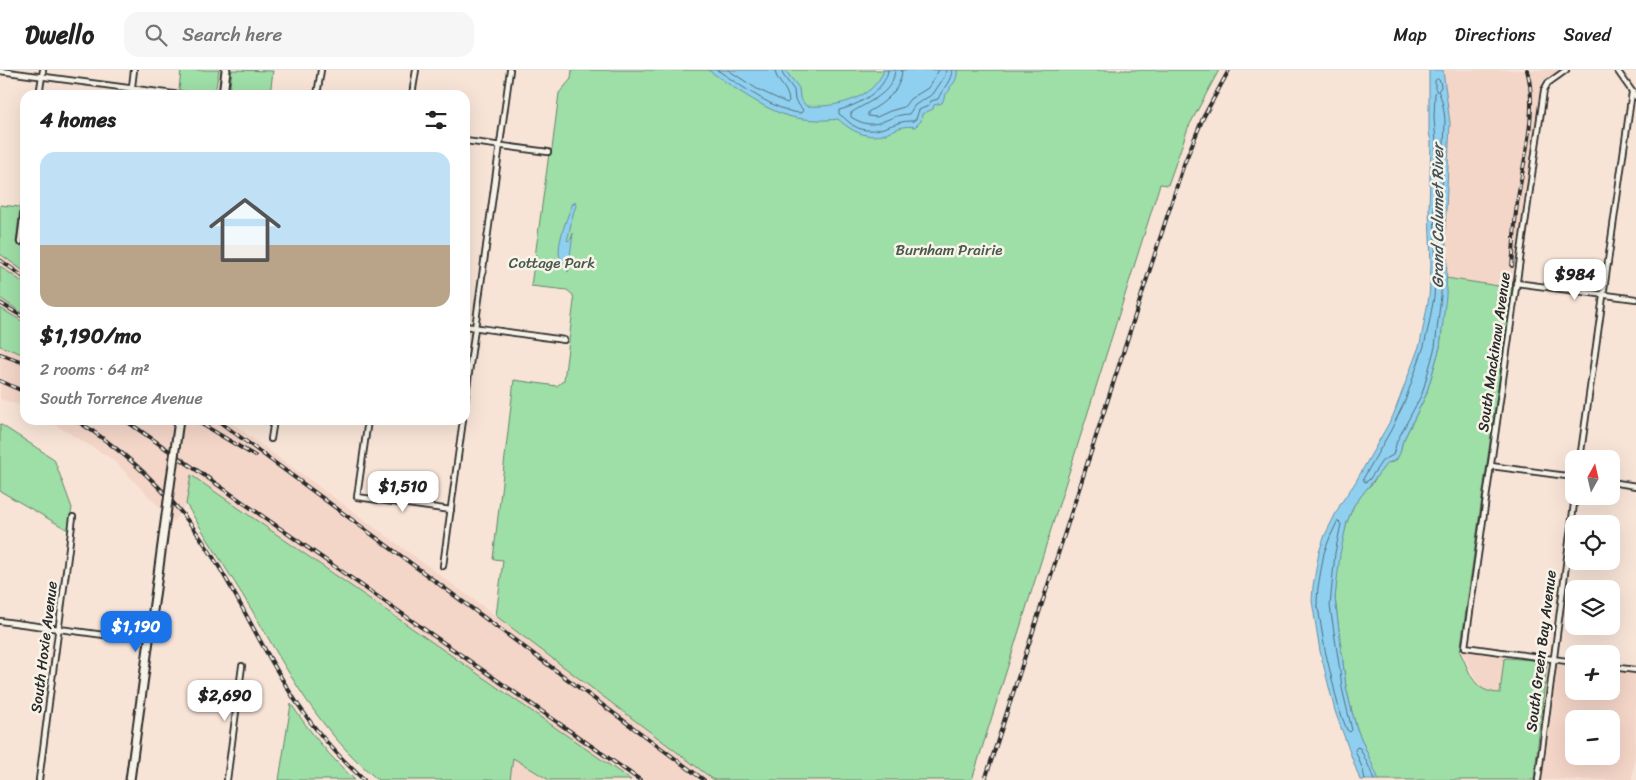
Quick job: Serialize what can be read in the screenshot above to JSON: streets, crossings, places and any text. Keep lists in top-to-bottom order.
{
  "streets": {
    "street": ["South Mackinaw Avenue", "South Hoxie Avenue", "South Green Bay Avenue"]
  },
  "crossings": [
    ["South Mackinaw Avenue", "South Green Bay Avenue"]
  ],
  "water": ["Grand Calumet River"],
  "parks": ["Burnham Prairie", "Cottage Park"],
  "north": "top",
  "page": {
    "header": "Dwello",
    "search": "Search here",
    "nav": ["Map", "Directions", "Saved"],
    "heading": "4 homes",
    "list": [
      {
        "name": "$1,190/mo",
        "note": "2 rooms · 64 m² · South Torrence Avenue"
      }
    ],
    "price": [
      "$984",
      "$1,510",
      "$1,190",
      "$2,690"
    ],
    "map_buttons": ["+", "−"]
  }
}
